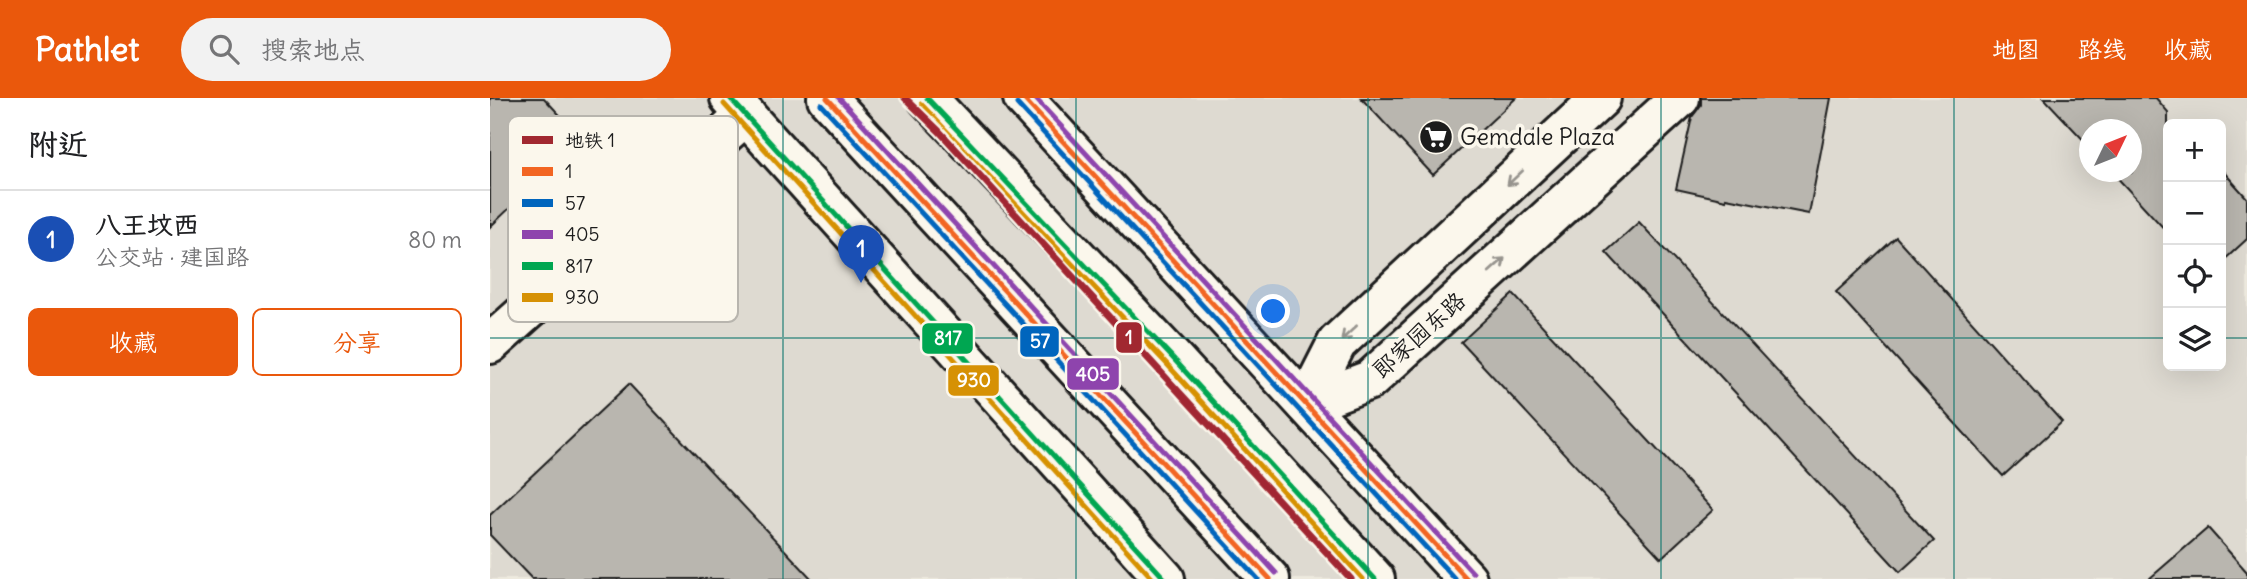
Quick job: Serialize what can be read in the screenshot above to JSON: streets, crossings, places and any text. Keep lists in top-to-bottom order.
{
  "streets": {
    "main road": ["郎家园东路"]
  },
  "places": {
    "supermarket": ["Gemdale Plaza"]
  },
  "lines": [
    "metro line 1",
    "transit line 1",
    "transit line 405",
    "transit line 817",
    "transit line 57",
    "transit line 930"
  ],
  "legend": [
    "地铁 1",
    "1",
    "57",
    "405",
    "817",
    "930"
  ],
  "north": "top right",
  "page": {
    "header": "Pathlet",
    "search": "搜索地点",
    "nav": ["地图", "路线", "收藏"],
    "heading": "附近",
    "map_buttons": ["+", "−"],
    "list": [
      {
        "mark": "1",
        "name": "八王坟西",
        "note": "公交站 · 建国路",
        "value": "80 m"
      }
    ],
    "pins": "1",
    "buttons": ["收藏", "分享"]
  }
}
